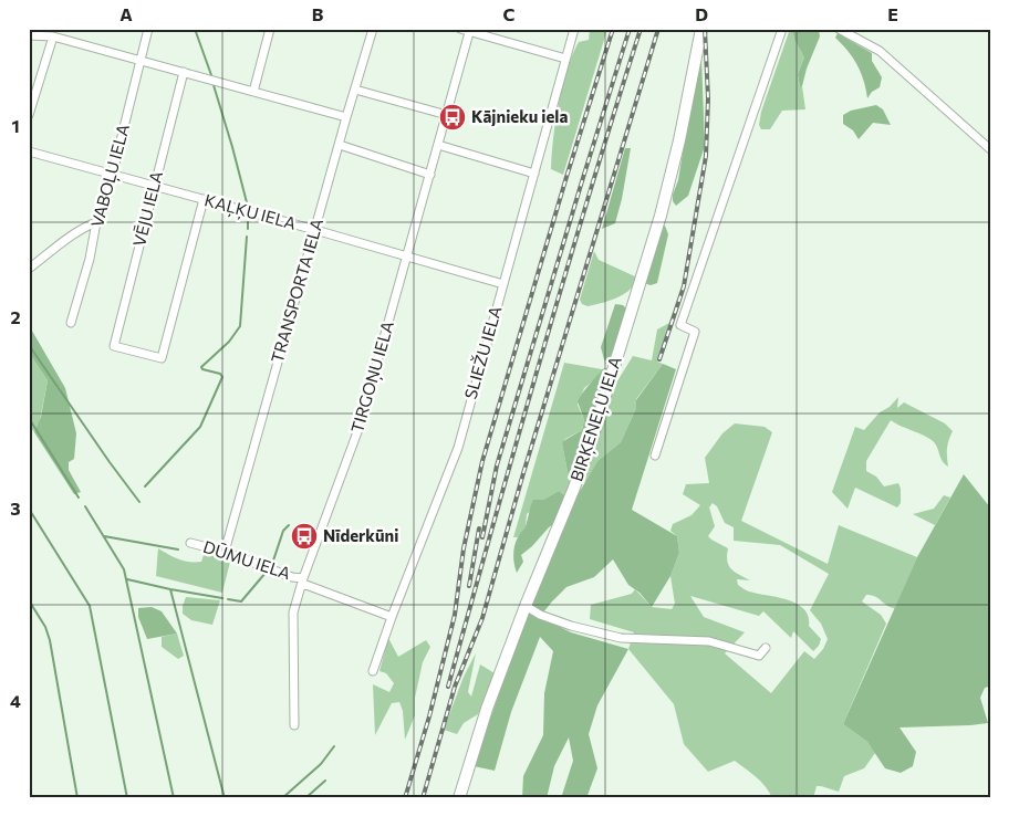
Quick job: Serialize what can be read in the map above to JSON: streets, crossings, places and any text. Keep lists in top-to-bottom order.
{
  "streets": {
    "main road": ["BIRĶENEĻU IELA"],
    "street": [
      "VABOĻU IELA",
      "VĒJU IELA",
      "KAĻĶU IELA",
      "TRANSPORTA IELA",
      "SLIEŽU IELA",
      "TIRGOŅU IELA",
      "DŪMU IELA"
    ]
  },
  "crossings": [
    ["VABOĻU IELA", "KAĻĶU IELA"],
    ["VĒJU IELA", "KAĻĶU IELA"],
    ["KAĻĶU IELA", "TRANSPORTA IELA"],
    ["KAĻĶU IELA", "SLIEŽU IELA"],
    ["KAĻĶU IELA", "TIRGOŅU IELA"],
    ["TRANSPORTA IELA", "DŪMU IELA"],
    ["SLIEŽU IELA", "DŪMU IELA"],
    ["TIRGOŅU IELA", "DŪMU IELA"]
  ],
  "places": {
    "bus stop": ["Kājnieku iela", "Nīderkūni"]
  },
  "grid": {
    "columns": [
      "A",
      "B",
      "C",
      "D",
      "E"
    ],
    "rows": [
      "1",
      "2",
      "3",
      "4"
    ]
  }
}
